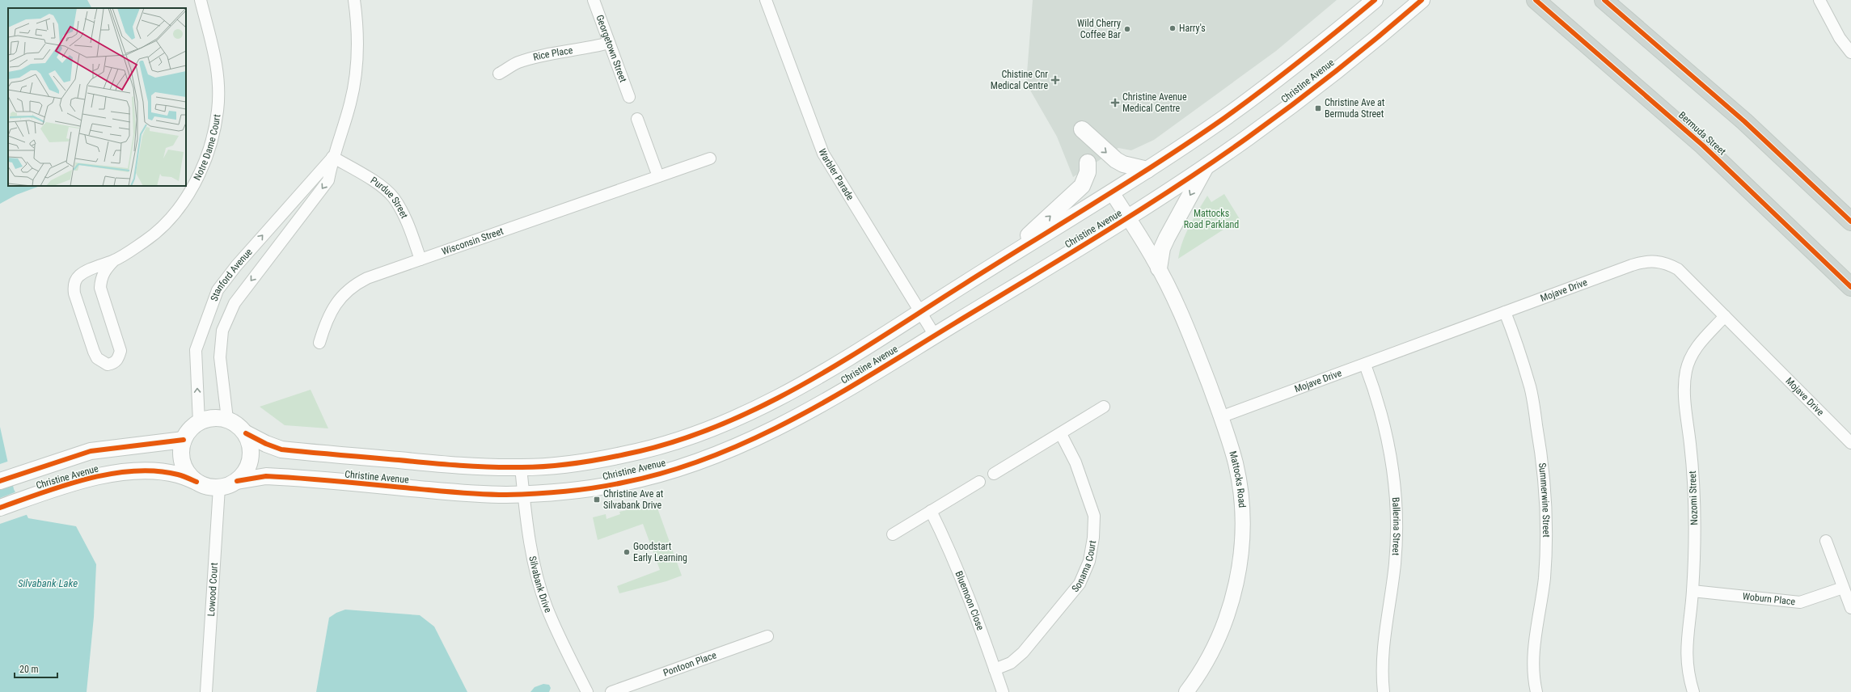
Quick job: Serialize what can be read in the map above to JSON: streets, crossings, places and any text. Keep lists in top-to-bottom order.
{
  "streets": {
    "main road": ["Christine Avenue", "Bermuda Street"],
    "street": [
      "Georgetown Street",
      "Rice Place",
      "Notre Dame Court",
      "Warbler Parade",
      "Purdue Street",
      "Wisconsin Street",
      "Stanford Avenue",
      "Mojave Drive",
      "Mattocks Road",
      "Nozomi Street",
      "Summerwine Street",
      "Ballerina Street",
      "Sonama Court",
      "Silvabank Drive",
      "Lowood Court",
      "Woburn Place",
      "Bluemoon Close",
      "Pontoon Place"
    ]
  },
  "crossings": [
    ["Georgetown Street", "Rice Place"],
    ["Christine Avenue", "Warbler Parade"],
    ["Christine Avenue", "Stanford Avenue"],
    ["Christine Avenue", "Mattocks Road"],
    ["Christine Avenue", "Silvabank Drive"],
    ["Christine Avenue", "Lowood Court"],
    ["Purdue Street", "Wisconsin Street"],
    ["Purdue Street", "Stanford Avenue"],
    ["Stanford Avenue", "Lowood Court"],
    ["Mojave Drive", "Mattocks Road"],
    ["Mojave Drive", "Nozomi Street"],
    ["Mojave Drive", "Summerwine Street"],
    ["Mojave Drive", "Ballerina Street"],
    ["Nozomi Street", "Woburn Place"],
    ["Sonama Court", "Bluemoon Close"]
  ],
  "water": ["Silvabank Lake"],
  "parks": ["Mattocks Road Parkland"],
  "places": {
    "other": ["Harry's", "Wild Cherry Coffee Bar", "Goodstart Early Learning"],
    "health": ["Chistine Cnr Medical Centre", "Christine Avenue Medical Centre"],
    "transit": ["Christine Ave at Bermuda Street", "Christine Ave at Silvabank Drive"]
  },
  "scale_bar": "20 m"
}
